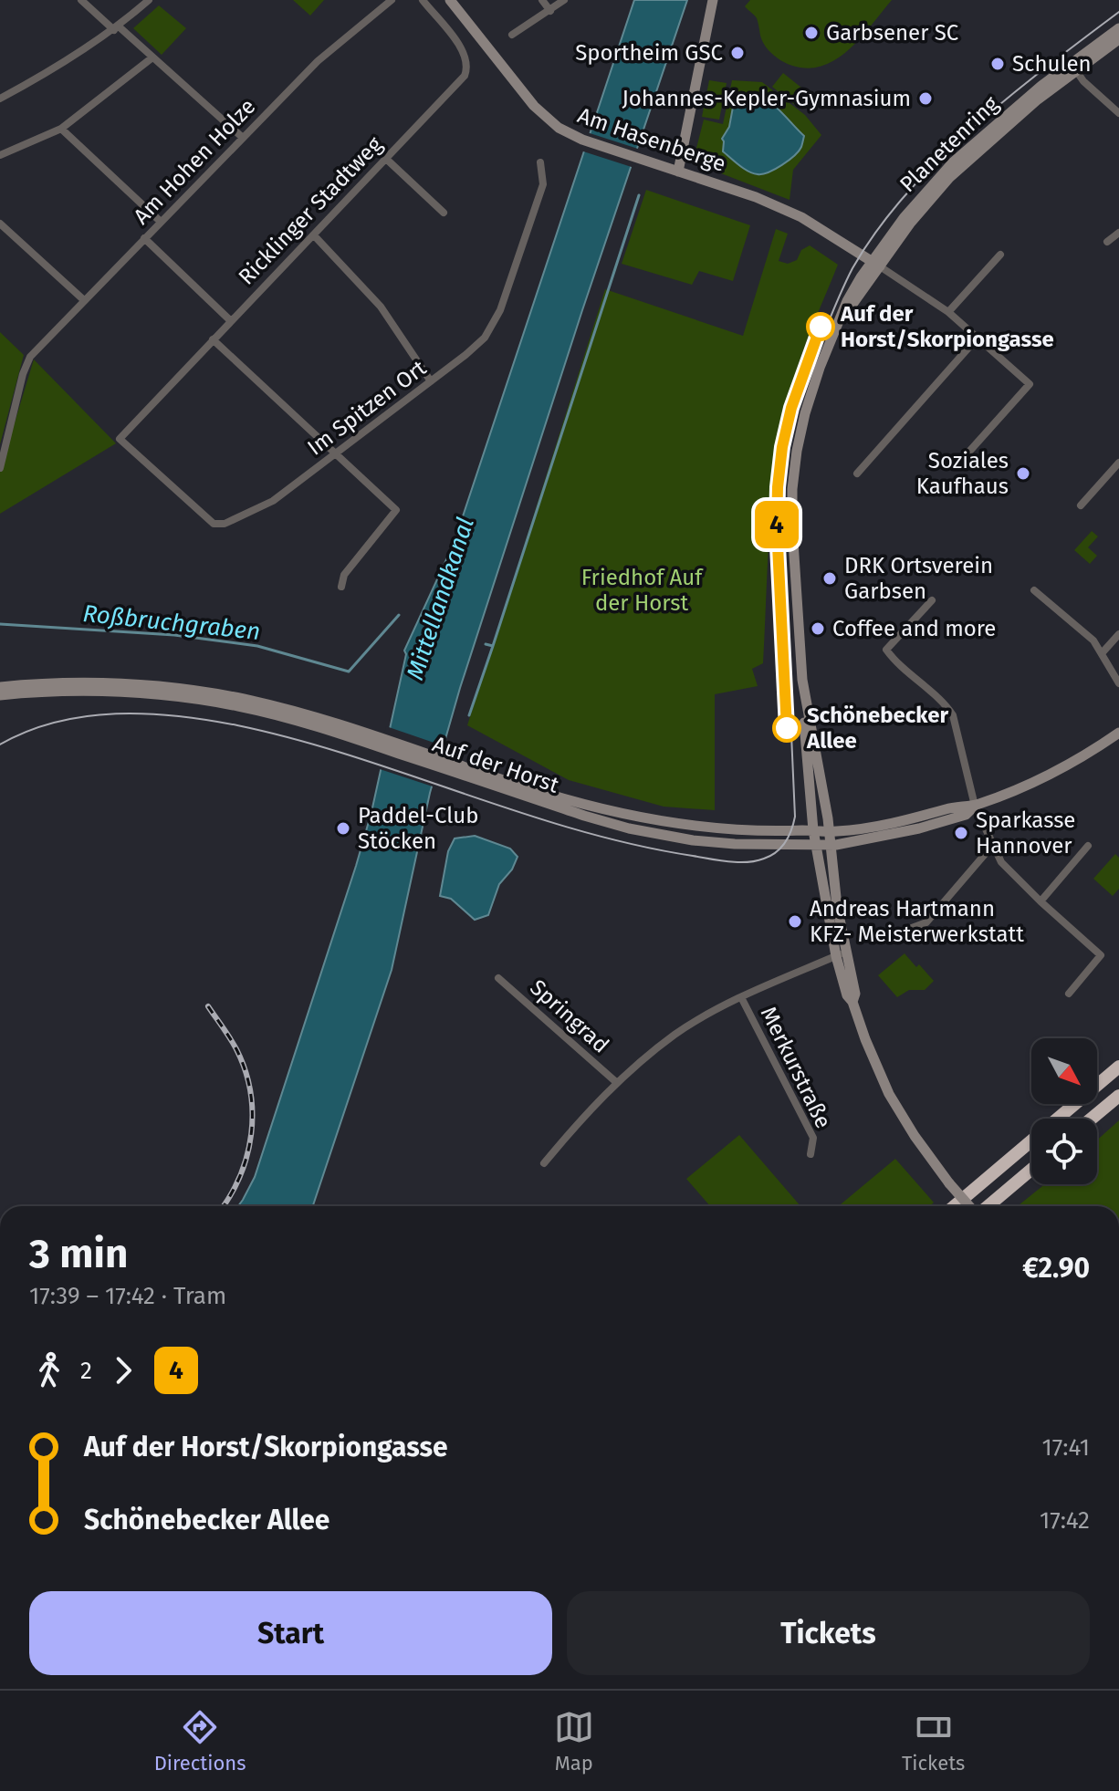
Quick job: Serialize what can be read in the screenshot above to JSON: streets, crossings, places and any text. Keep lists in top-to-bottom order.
{
  "streets": {
    "street": [
      "Am Hasenberge",
      "Planetenring",
      "Am Hohen Holze",
      "Ricklinger Stadtweg",
      "Im Spitzen Ort",
      "Auf der Horst",
      "Springrad",
      "Merkurstraße"
    ]
  },
  "crossings": [
    ["Am Hasenberge", "Planetenring"],
    ["Planetenring", "Auf der Horst"],
    ["Ricklinger Stadtweg", "Im Spitzen Ort"],
    ["Springrad", "Merkurstraße"]
  ],
  "water": ["Mittellandkanal", "Roßbruchgraben"],
  "parks": ["Friedhof Auf der Horst"],
  "places": [
    "Garbsener SC",
    "Sportheim GSC",
    "Schulen",
    "Johannes-Kepler-Gymnasium",
    "Auf der Horst/Skorpiongasse",
    "Soziales Kaufhaus",
    "DRK Ortsverein Garbsen",
    "Coffee and more",
    "Schönebecker Allee",
    "Paddel-Club Stöcken",
    "Sparkasse Hannover",
    "Andreas Hartmann KFZ- Meisterwerkstatt"
  ],
  "lines": ["tram line 4"],
  "north": "bottom right",
  "page": {
    "on_map": "4",
    "heading": ["3 min", "17:39 – 17:42 · Tram", "€2.90"],
    "legs": ["2", "4"],
    "list": [
      {
        "name": "Auf der Horst/Skorpiongasse",
        "value": "17:41"
      },
      {
        "name": "Schönebecker Allee",
        "value": "17:42"
      }
    ],
    "buttons": ["Start", "Tickets"],
    "tabs": ["Directions", "Map", "Tickets"]
  }
}
